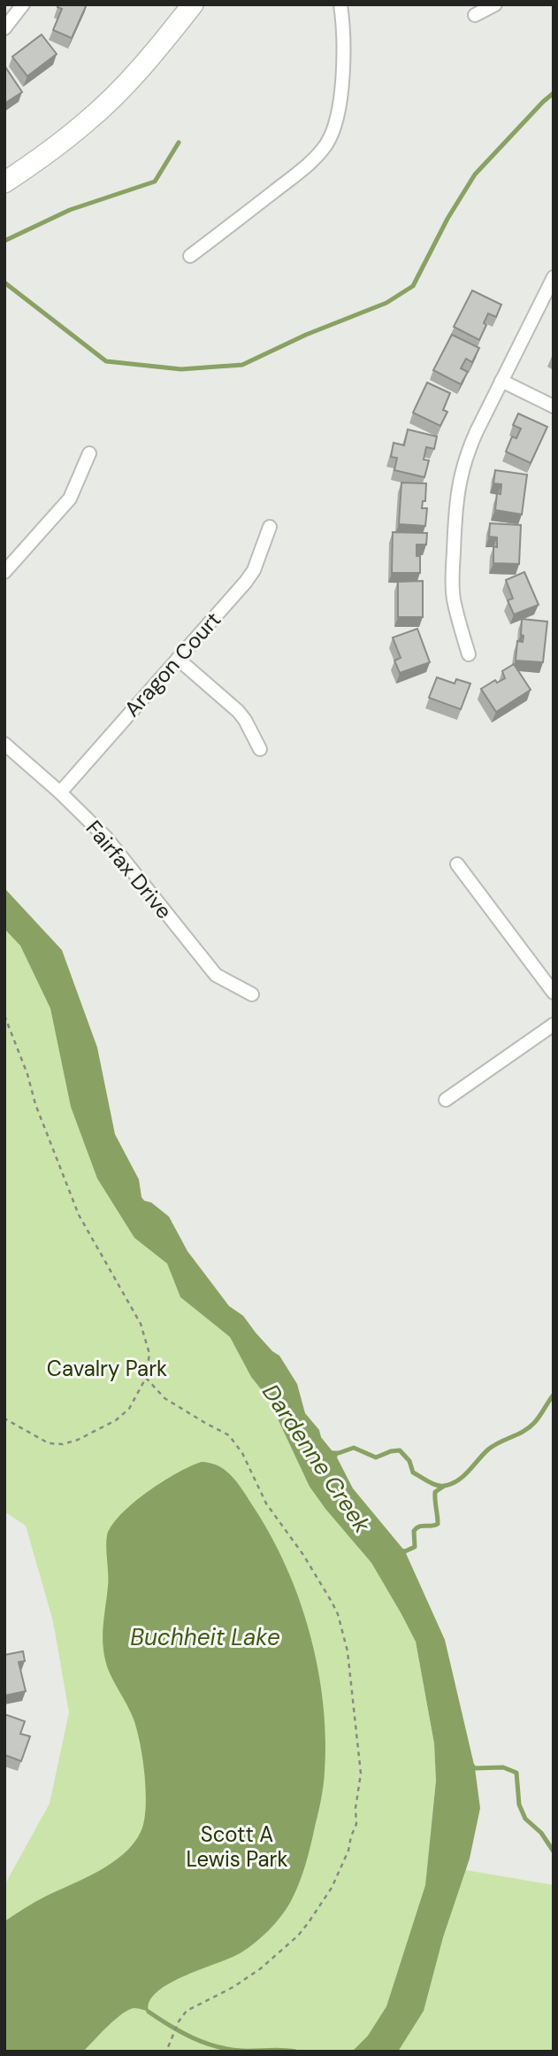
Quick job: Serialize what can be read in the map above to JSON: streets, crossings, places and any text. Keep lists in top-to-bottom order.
{
  "streets": {
    "street": ["Aragon Court", "Fairfax Drive"]
  },
  "crossings": [
    ["Aragon Court", "Fairfax Drive"]
  ],
  "water": ["Dardenne Creek", "Buchheit Lake"],
  "parks": ["Cavalry Park", "Scott A Lewis Park"]
}
